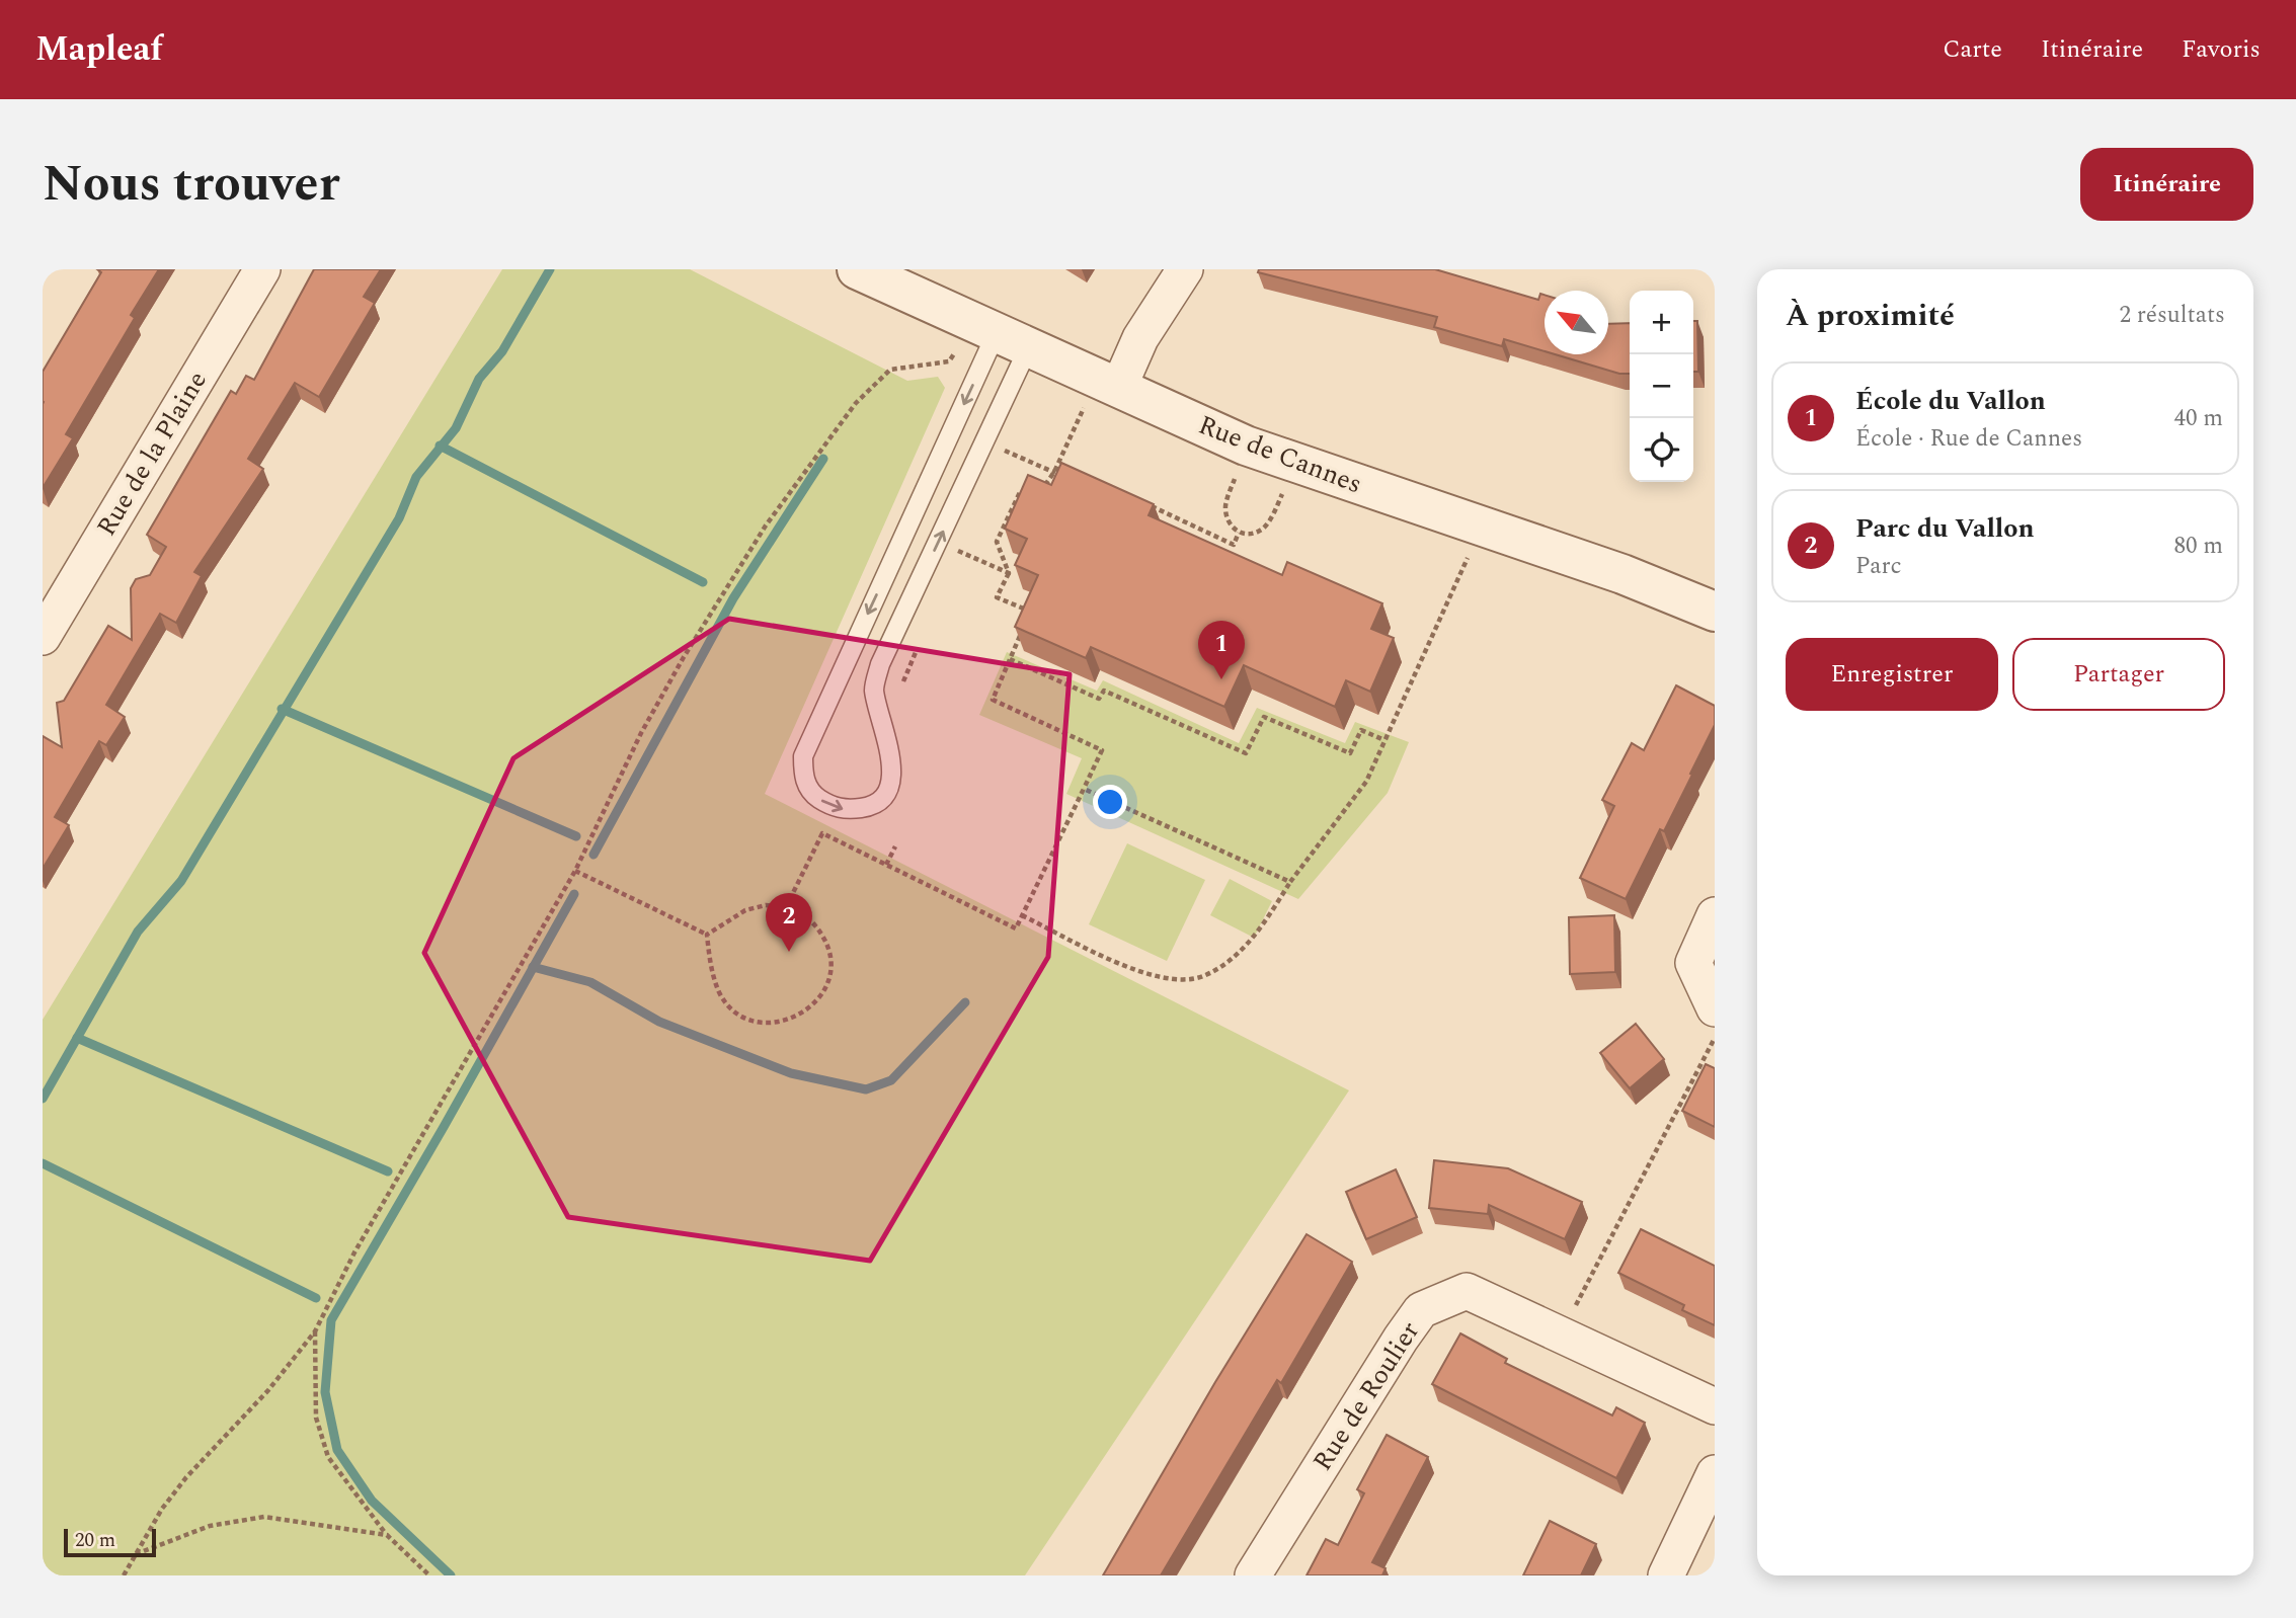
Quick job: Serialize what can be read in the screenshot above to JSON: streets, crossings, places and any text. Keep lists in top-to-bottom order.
{
  "streets": {
    "street": ["Rue de la Plaine", "Rue de Cannes", "Rue de Roulier"]
  },
  "scale_bar": "20 m",
  "north": "top left",
  "page": {
    "header": "Mapleaf",
    "nav": ["Carte", "Itinéraire", "Favoris"],
    "title": "Nous trouver",
    "buttons": [
      "Itinéraire",
      ["Enregistrer", "Partager"]
    ],
    "heading": ["À proximité", "2 résultats"],
    "map_buttons": ["+", "−"],
    "list": [
      {
        "mark": "1",
        "name": "École du Vallon",
        "note": "École · Rue de Cannes",
        "value": "40 m"
      },
      {
        "mark": "2",
        "name": "Parc du Vallon",
        "note": "Parc",
        "value": "80 m"
      }
    ],
    "pins": ["1", "2"],
    "scale": "20 m"
  }
}
